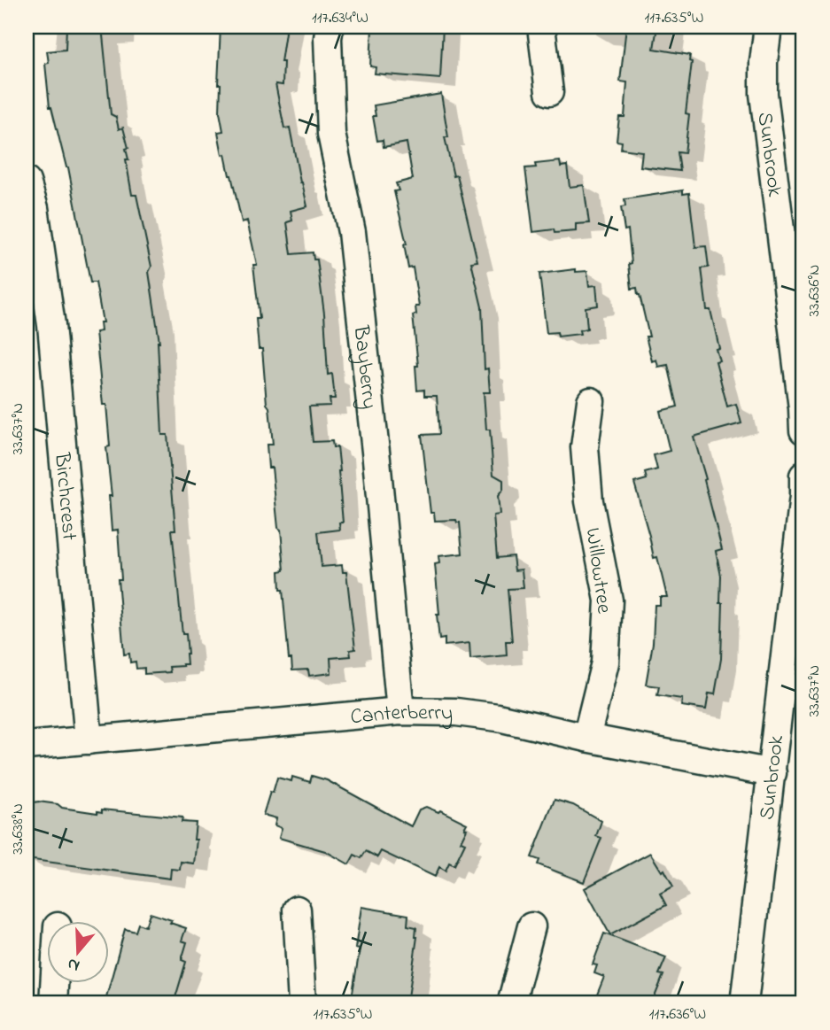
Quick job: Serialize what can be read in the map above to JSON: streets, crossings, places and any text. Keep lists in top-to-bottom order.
{
  "streets": {
    "street": [
      "Sunbrook",
      "Bayberry",
      "Birchcrest",
      "Willowtree",
      "Canterberry"
    ]
  },
  "crossings": [
    ["Sunbrook", "Canterberry"],
    ["Bayberry", "Canterberry"],
    ["Birchcrest", "Canterberry"],
    ["Willowtree", "Canterberry"]
  ],
  "north": "bottom",
  "coordinates": [
    "117.634°W",
    "117.635°W",
    "33.636°N",
    "33.637°N",
    "33.638°N",
    "117.636°W"
  ]
}
